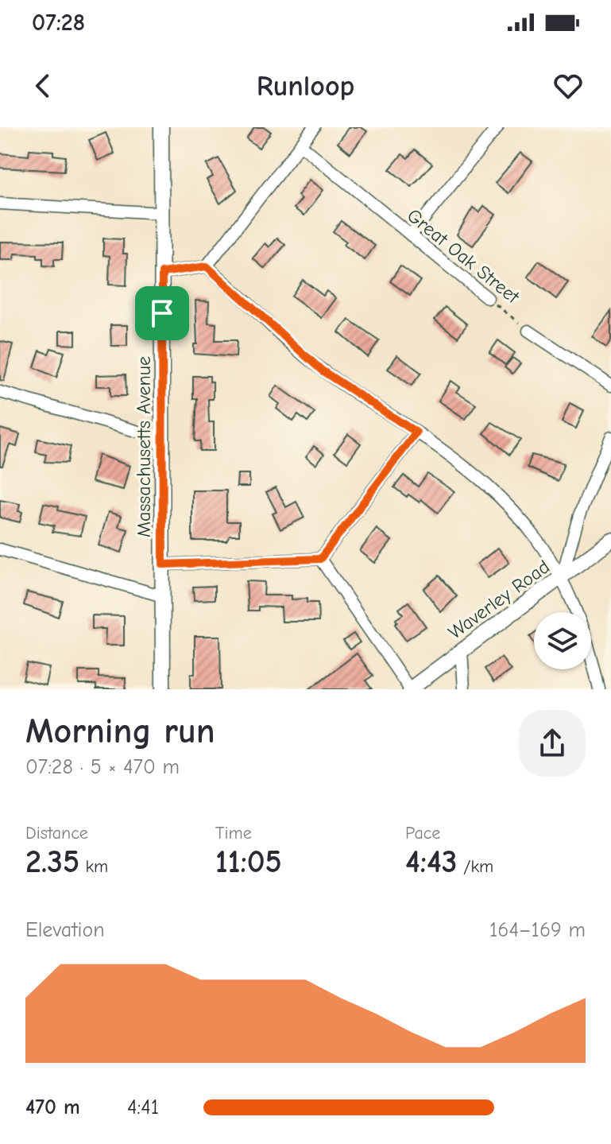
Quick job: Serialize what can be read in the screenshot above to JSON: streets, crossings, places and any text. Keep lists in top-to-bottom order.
{
  "streets": {
    "main road": ["Massachusetts Avenue", "Waverley Road"],
    "street": ["Great Oak Street"]
  },
  "page": {
    "status": "07:28",
    "header": "Runloop",
    "heading": ["Morning run", "07:28 · 5 × 470 m"],
    "stats": [
      ["Distance", "2.35 km"],
      ["Time", "11:05"],
      ["Pace", "4:43 /km"]
    ],
    "chart": ["Elevation", "164–169 m"],
    "list": [
      {
        "name": "470 m",
        "note": "4:41"
      }
    ]
  }
}
